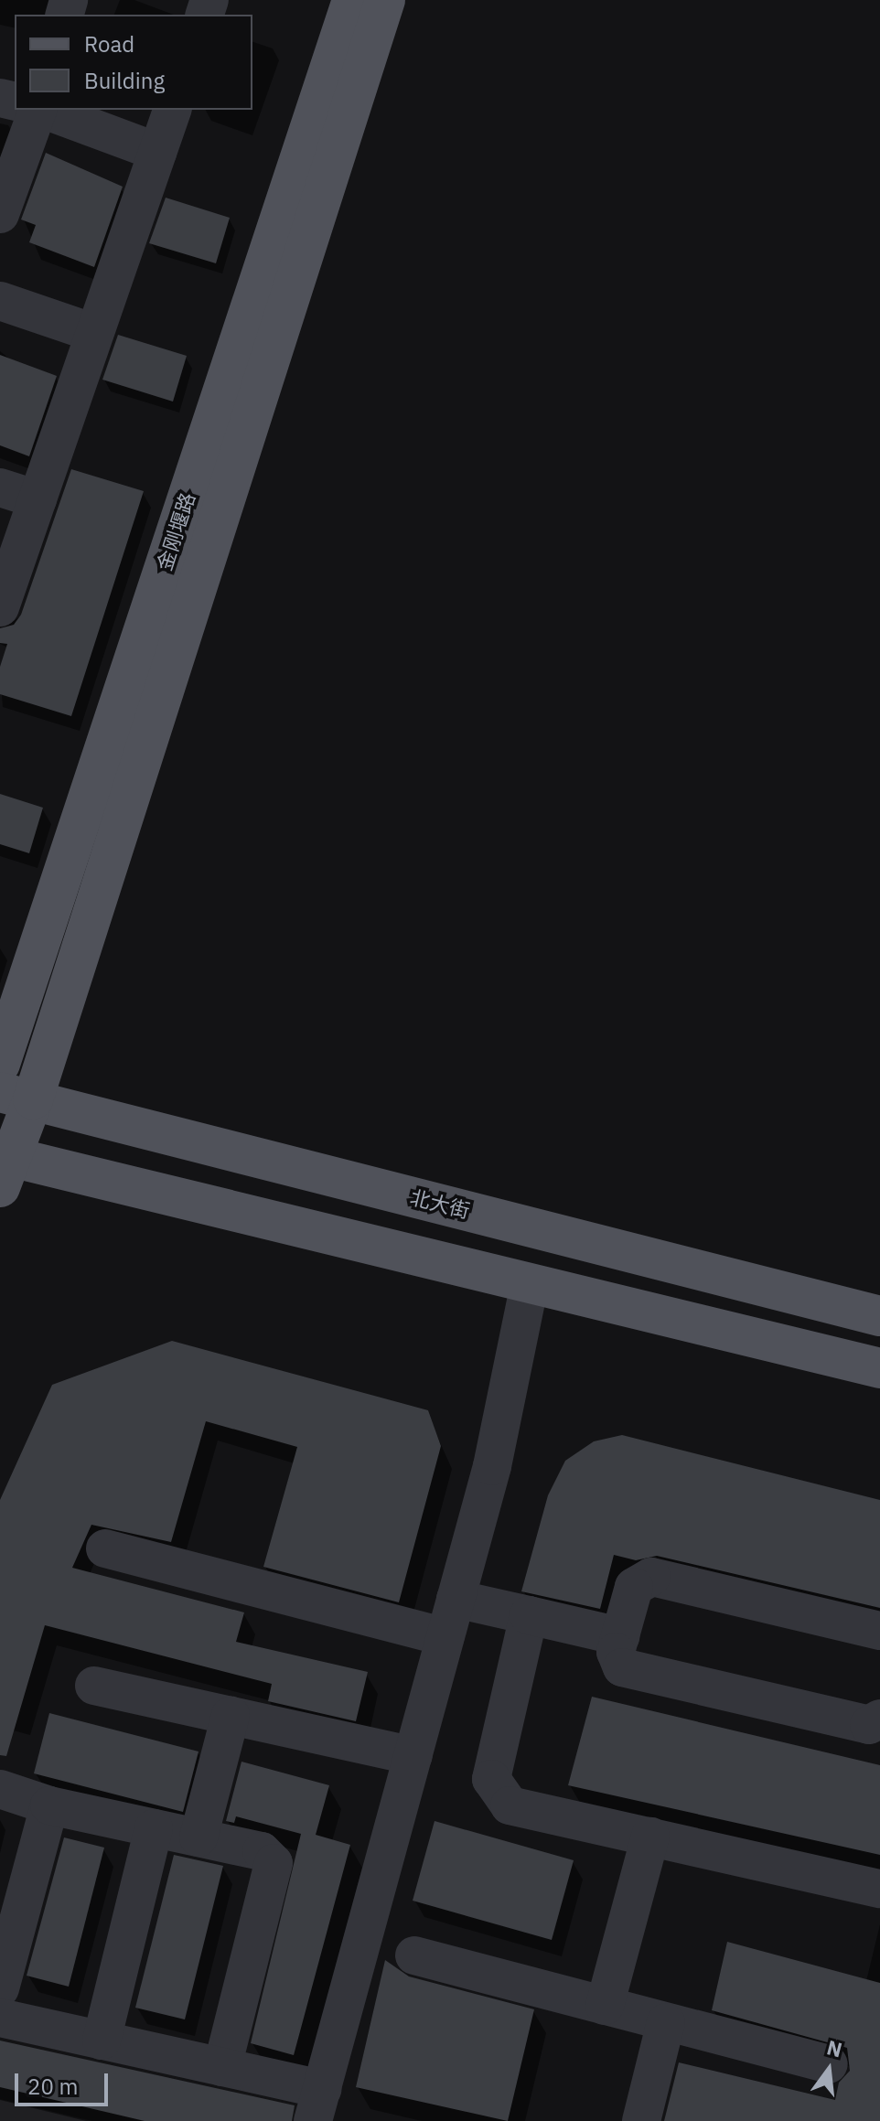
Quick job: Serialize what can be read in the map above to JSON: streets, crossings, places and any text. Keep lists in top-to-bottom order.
{
  "streets": {
    "main road": ["金刚堰路", "北大街"]
  },
  "legend": ["Road", "Building"],
  "scale_bar": "20 m",
  "north": "top"
}
